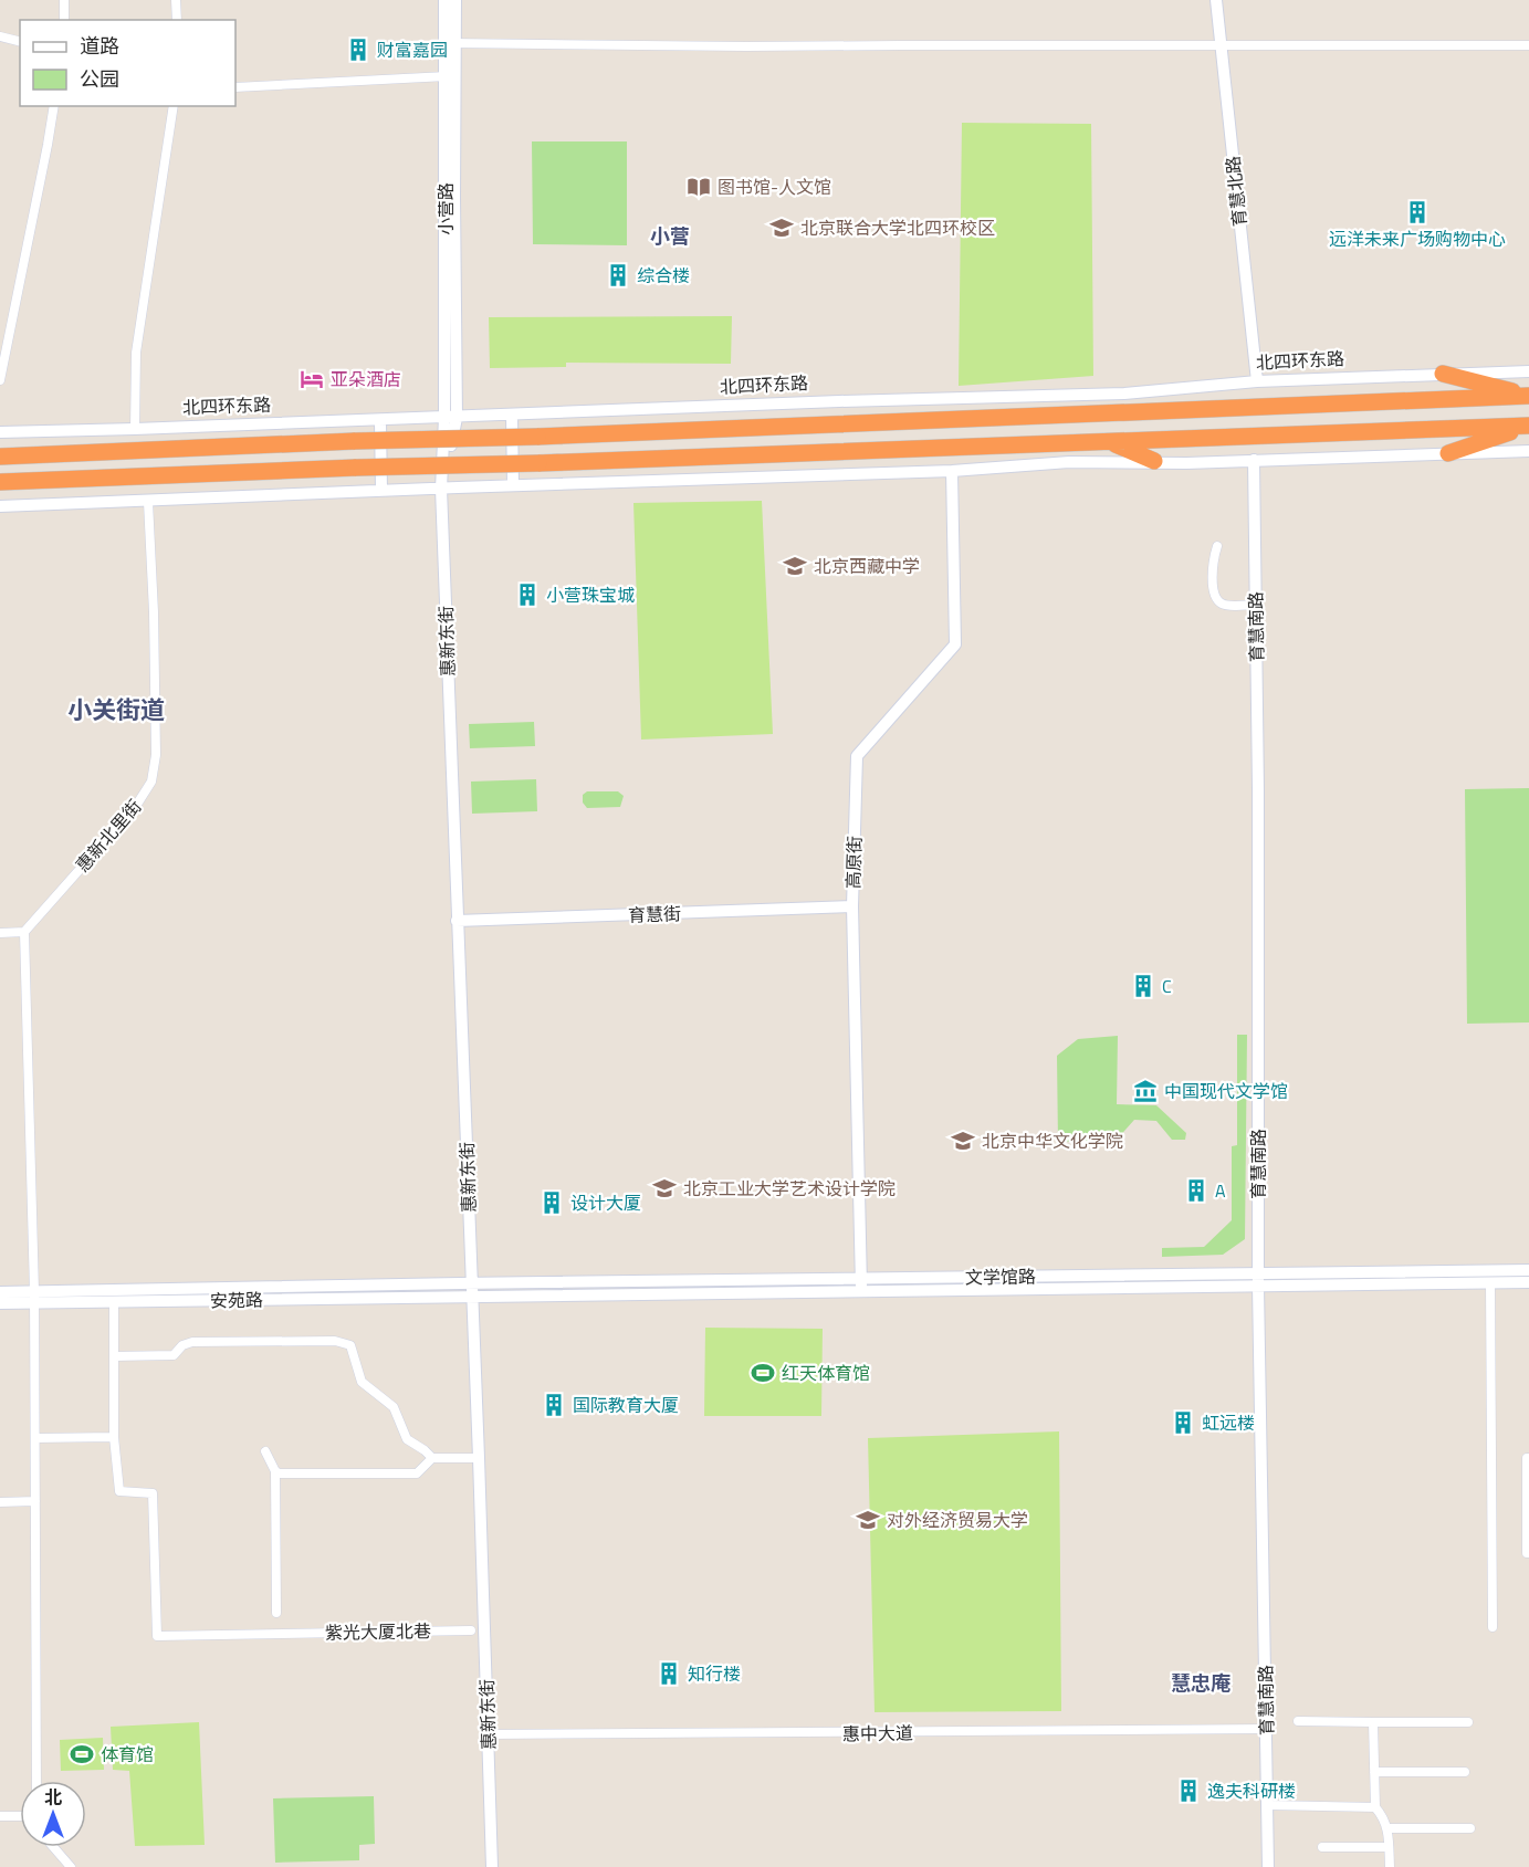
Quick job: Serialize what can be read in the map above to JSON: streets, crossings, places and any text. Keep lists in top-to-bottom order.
{
  "streets": {
    "street": [
      "育慧北路",
      "小营路",
      "北四环东路",
      "育慧南路",
      "惠新东街",
      "惠新北里街",
      "高原街",
      "育慧街",
      "文学馆路",
      "安苑路",
      "紫光大厦北巷",
      "惠中大道"
    ]
  },
  "crossings": [
    ["育慧北路", "北四环东路"],
    ["小营路", "北四环东路"],
    ["小营路", "惠新东街"],
    ["北四环东路", "惠新东街"],
    ["育慧南路", "文学馆路"],
    ["育慧南路", "惠中大道"],
    ["惠新东街", "育慧街"],
    ["惠新东街", "文学馆路"],
    ["惠新东街", "安苑路"],
    ["惠新东街", "惠中大道"],
    ["高原街", "育慧街"],
    ["高原街", "文学馆路"],
    ["文学馆路", "安苑路"]
  ],
  "districts": ["小营", "小关街道", "慧忠庵"],
  "places": {
    "building": [
      "财富嘉园",
      "远洋未来广场购物中心",
      "综合楼",
      "小营珠宝城",
      "C",
      "A",
      "设计大厦",
      "国际教育大厦",
      "虹远楼",
      "知行楼",
      "逸夫科研楼"
    ],
    "library": ["图书馆-人文馆"],
    "school or university": [
      "北京联合大学北四环校区",
      "北京西藏中学",
      "北京中华文化学院",
      "北京工业大学艺术设计学院",
      "对外经济贸易大学"
    ],
    "hotel": ["亚朵酒店"],
    "museum": ["中国现代文学馆"],
    "sports": ["红天体育馆", "体育馆"]
  },
  "legend": ["道路", "公园"],
  "north": "top"
}
